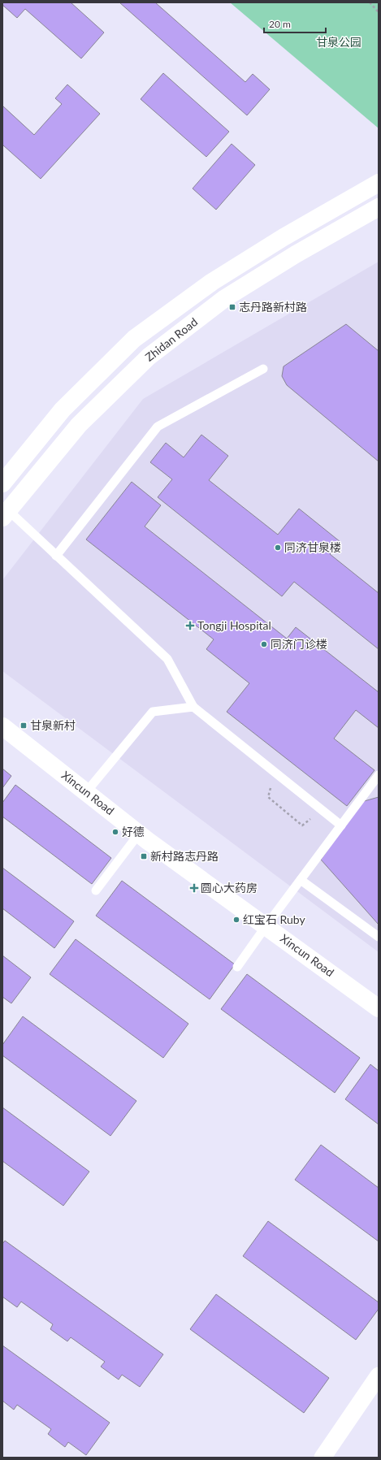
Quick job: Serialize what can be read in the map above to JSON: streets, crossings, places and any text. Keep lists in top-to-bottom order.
{
  "streets": {
    "main road": ["Zhidan Road", "Xincun Road"]
  },
  "parks": ["甘泉公园"],
  "places": {
    "transit": ["志丹路新村路", "甘泉新村", "新村路志丹路"],
    "other": [
      "同济甘泉楼",
      "同济门诊楼",
      "好德",
      "红宝石 Ruby"
    ],
    "health": ["Tongji Hospital", "圆心大药房"]
  },
  "scale_bar": "20 m"
}
